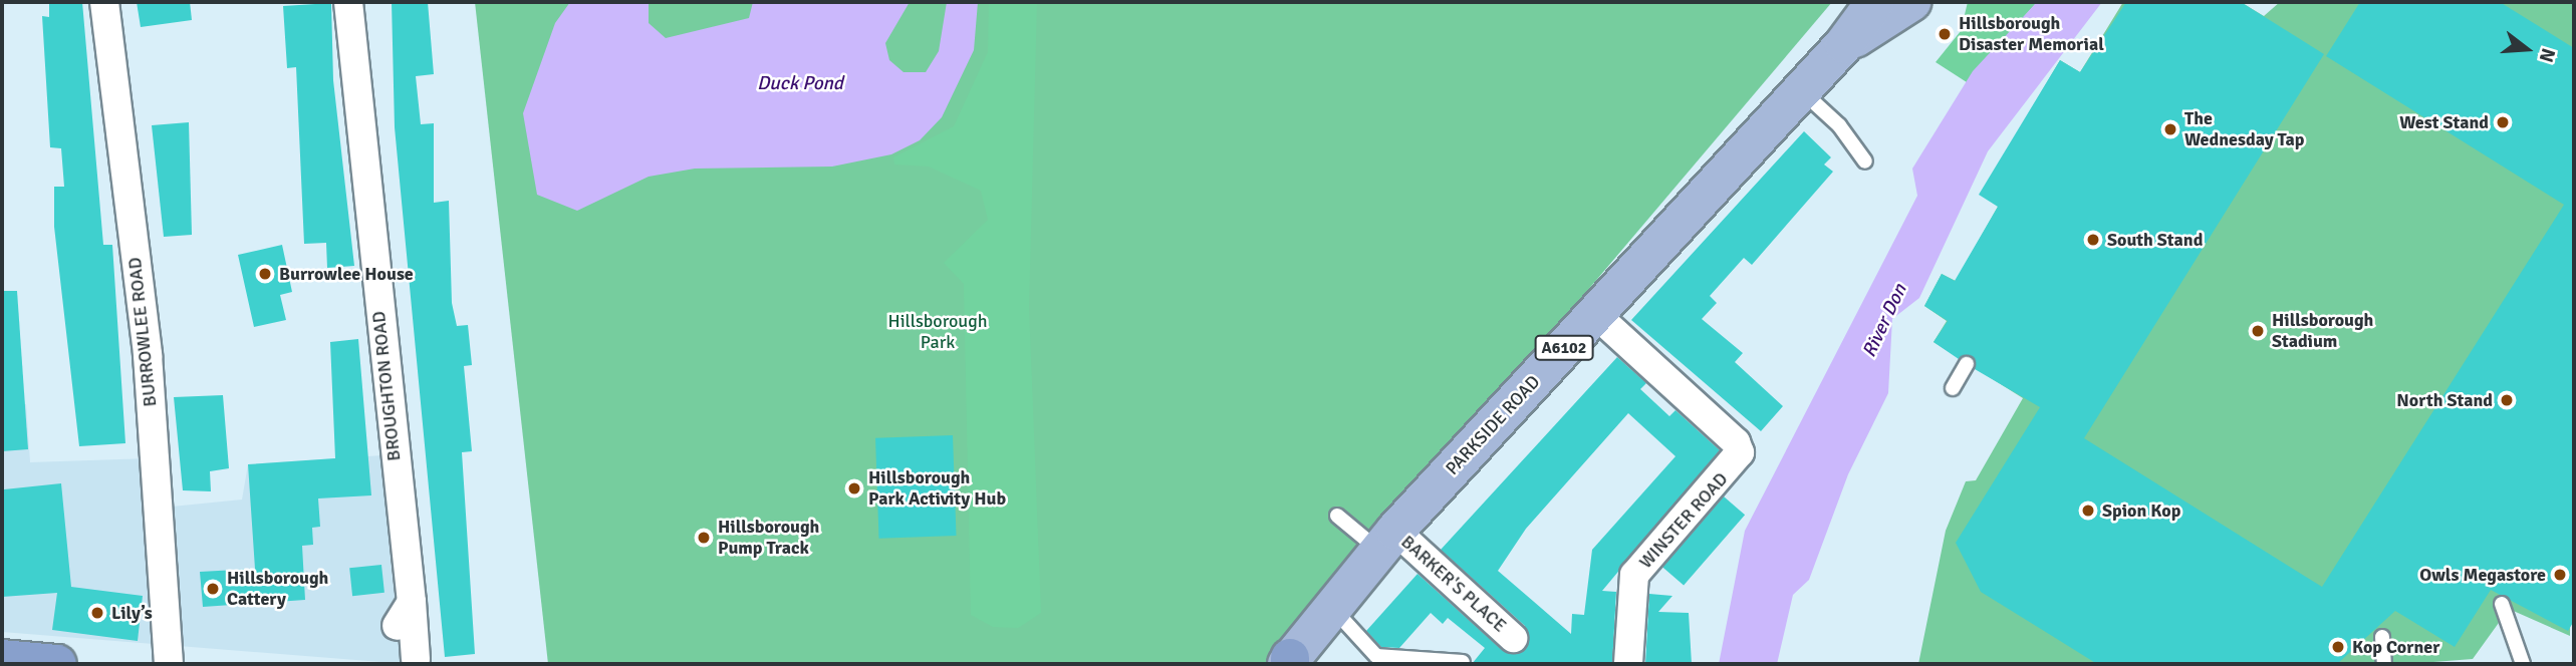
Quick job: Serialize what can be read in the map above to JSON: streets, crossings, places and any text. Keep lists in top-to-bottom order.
{
  "streets": {
    "main road": ["A6102", "PARKSIDE ROAD"],
    "street": [
      "BURROWLEE ROAD",
      "BROUGHTON ROAD",
      "WINSTER ROAD",
      "BARKER'S PLACE"
    ]
  },
  "crossings": [
    ["PARKSIDE ROAD", "WINSTER ROAD"],
    ["PARKSIDE ROAD", "BARKER'S PLACE"]
  ],
  "water": ["Duck Pond", "River Don"],
  "parks": ["Hillsborough Park"],
  "places": [
    "Hillsborough Disaster Memorial",
    "West Stand",
    "The Wednesday Tap",
    "South Stand",
    "Burrowlee House",
    "Hillsborough Stadium",
    "North Stand",
    "Hillsborough Park Activity Hub",
    "Spion Kop",
    "Hillsborough Pump Track",
    "Owls Megastore",
    "Hillsborough Cattery",
    "Lily’s",
    "Kop Corner"
  ],
  "north": "right"
}
